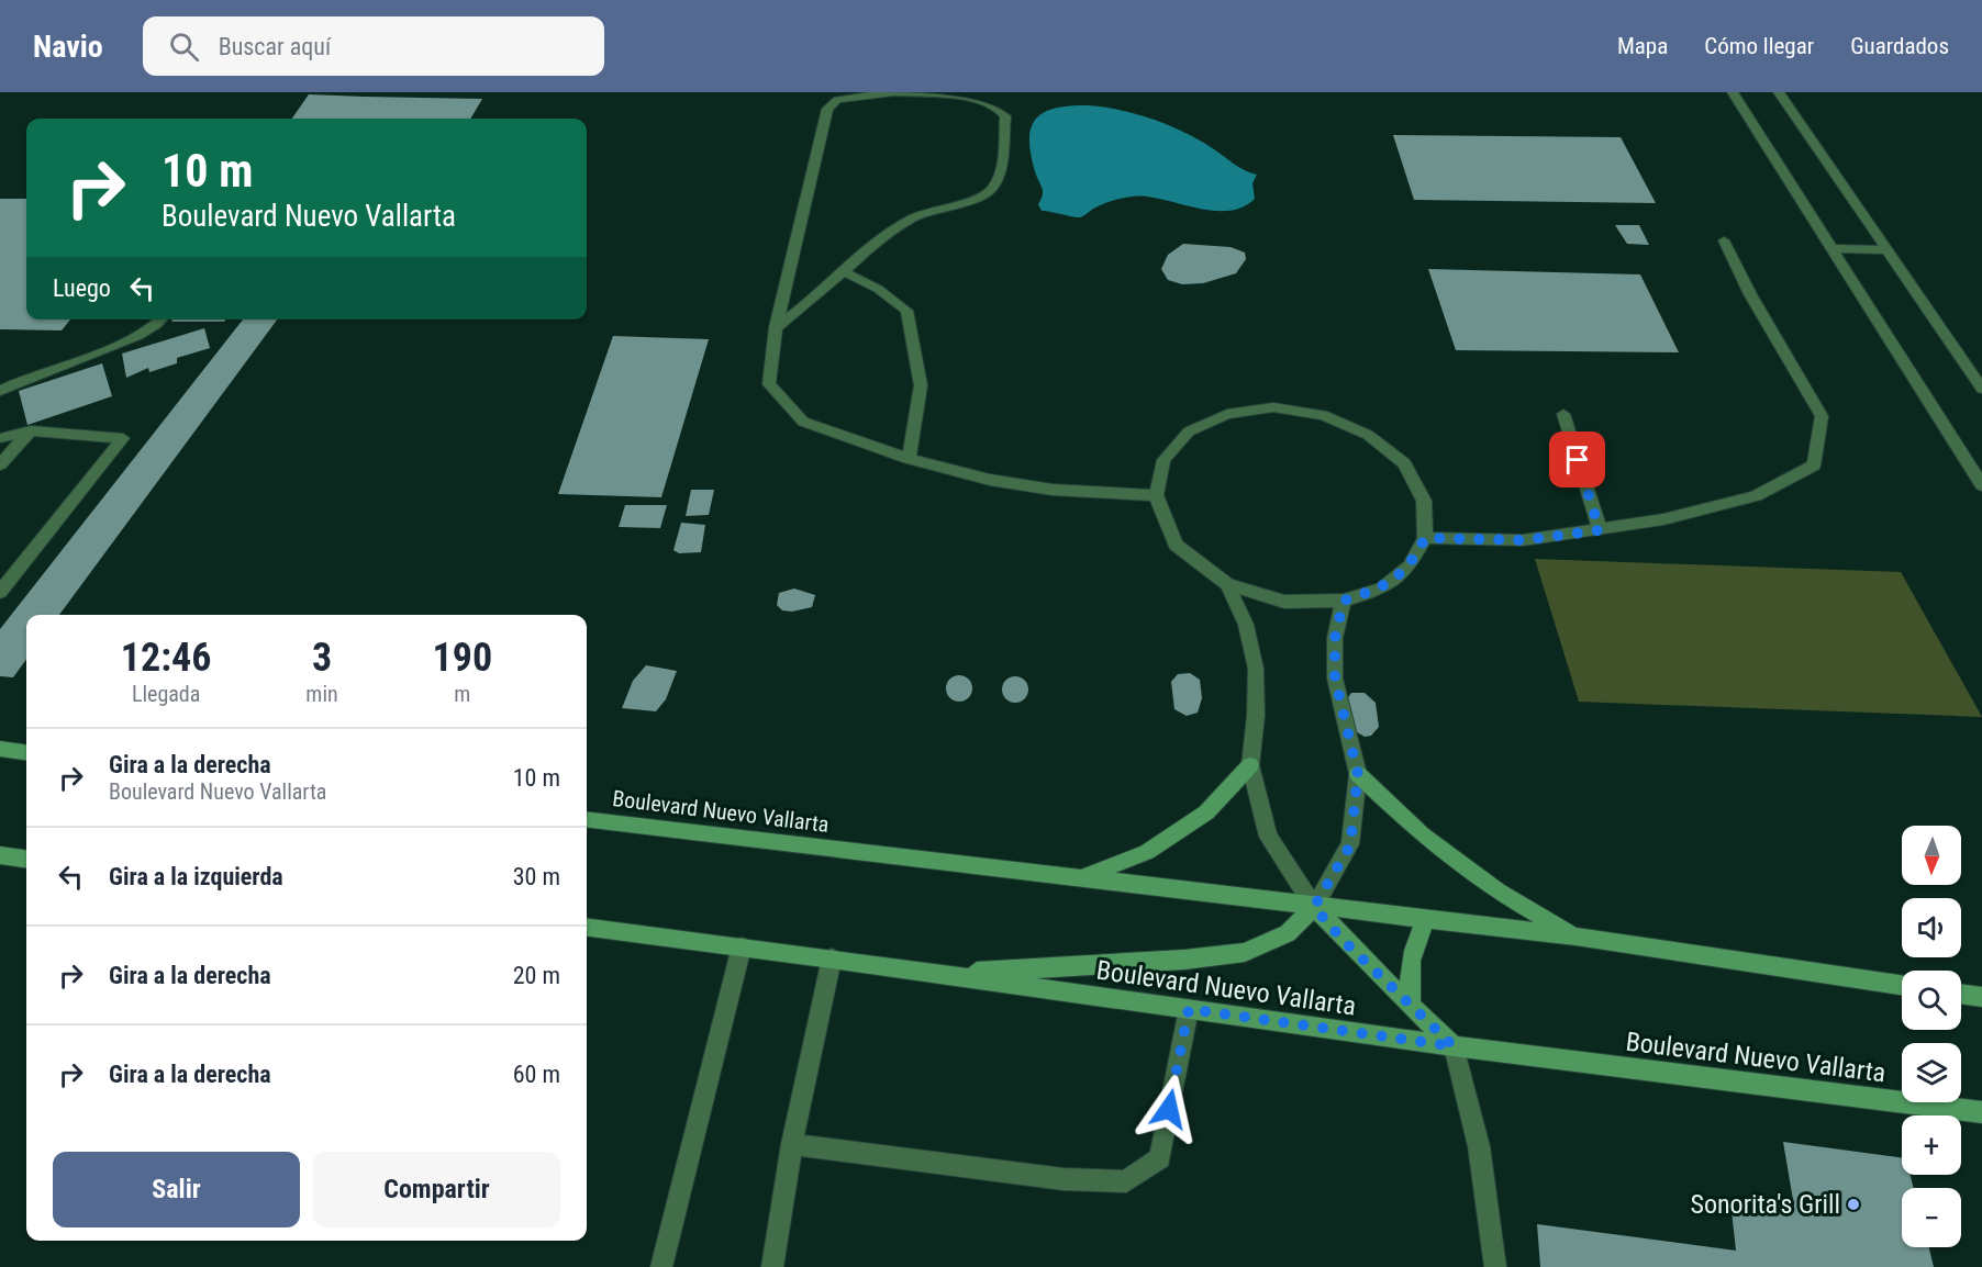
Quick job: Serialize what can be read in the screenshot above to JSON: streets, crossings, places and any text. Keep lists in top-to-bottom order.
{
  "streets": {
    "main road": ["Boulevard Nuevo Vallarta"]
  },
  "places": ["Sonorita's Grill"],
  "north": "bottom",
  "page": {
    "header": "Navio",
    "search": "Buscar aquí",
    "nav": ["Mapa", "Cómo llegar", "Guardados"],
    "turn": ["10 m", "Boulevard Nuevo Vallarta"],
    "then": "Luego",
    "eta": [
      "12:46",
      "Llegada",
      "3",
      "min",
      "190",
      "m"
    ],
    "list": [
      {
        "name": "Gira a la derecha",
        "note": "Boulevard Nuevo Vallarta",
        "value": "10 m"
      },
      {
        "name": "Gira a la izquierda",
        "value": "30 m"
      },
      {
        "name": "Gira a la derecha",
        "value": "20 m"
      },
      {
        "name": "Gira a la derecha",
        "value": "60 m"
      }
    ],
    "map_buttons": ["+", "−"],
    "buttons": ["Salir", "Compartir"]
  }
}
